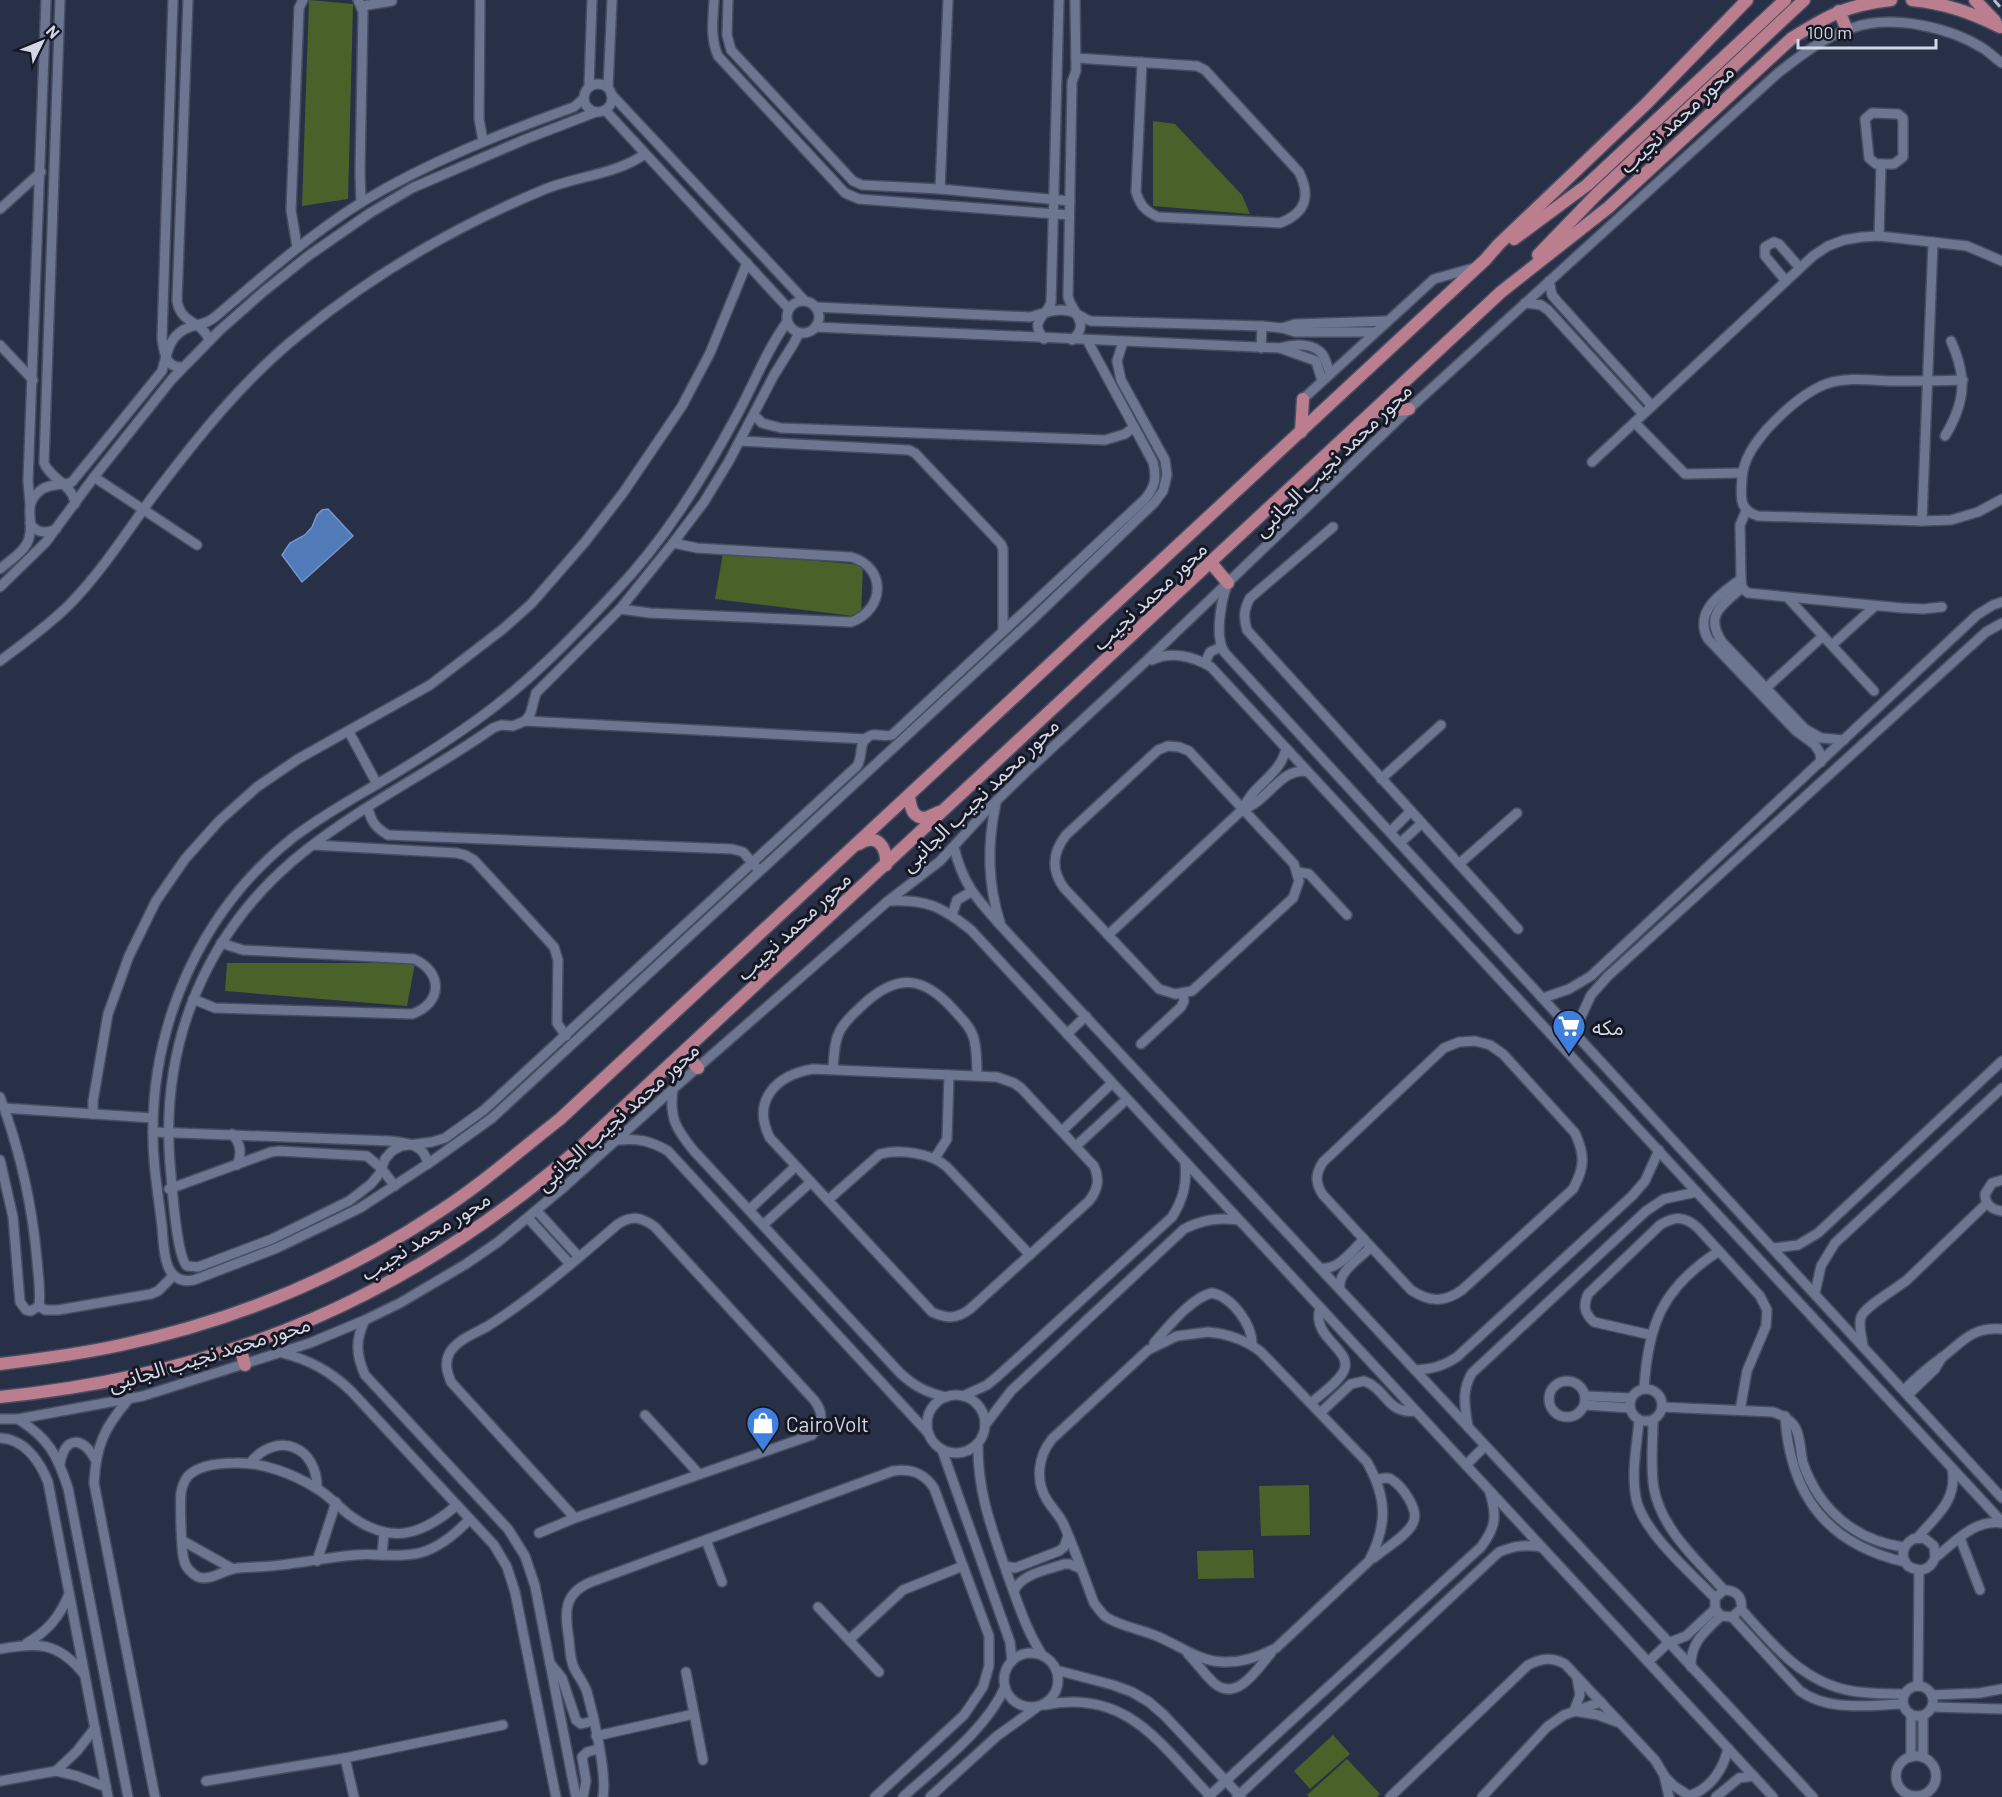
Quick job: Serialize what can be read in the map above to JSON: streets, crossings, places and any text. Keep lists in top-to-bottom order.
{
  "streets": {
    "main road": ["محور محمد نجيب"],
    "street": ["محور محمد نجيب الجانبى"]
  },
  "places": {
    "supermarket": ["مكه"],
    "shop": ["CairoVolt"]
  },
  "scale_bar": "100 m",
  "north": "top right"
}
